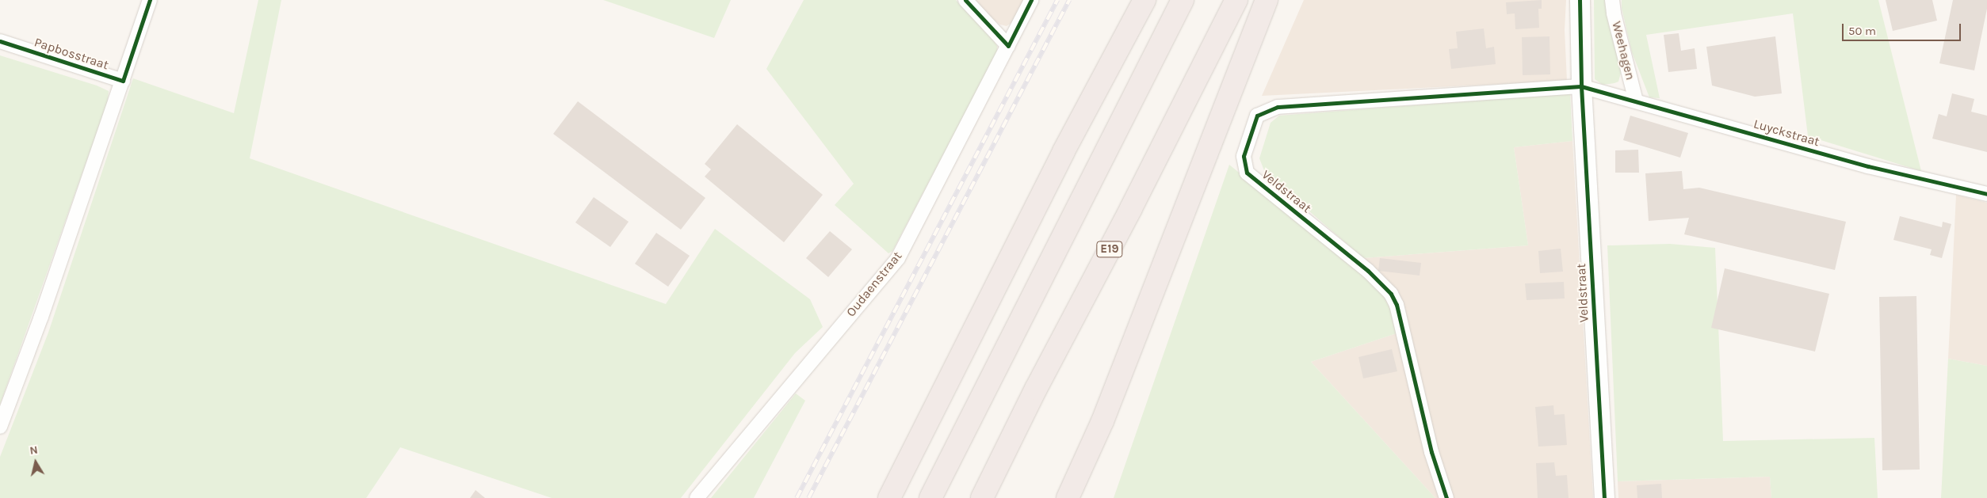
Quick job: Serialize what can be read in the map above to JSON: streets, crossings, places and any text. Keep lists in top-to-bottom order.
{
  "streets": {
    "highway": ["E19"],
    "street": [
      "Weehagen",
      "Papbosstraat",
      "Luyckstraat",
      "Veldstraat",
      "Oudaenstraat"
    ]
  },
  "crossings": [
    ["Weehagen", "Luyckstraat"],
    ["Luyckstraat", "Veldstraat"]
  ],
  "scale_bar": "50 m",
  "north": "top"
}
